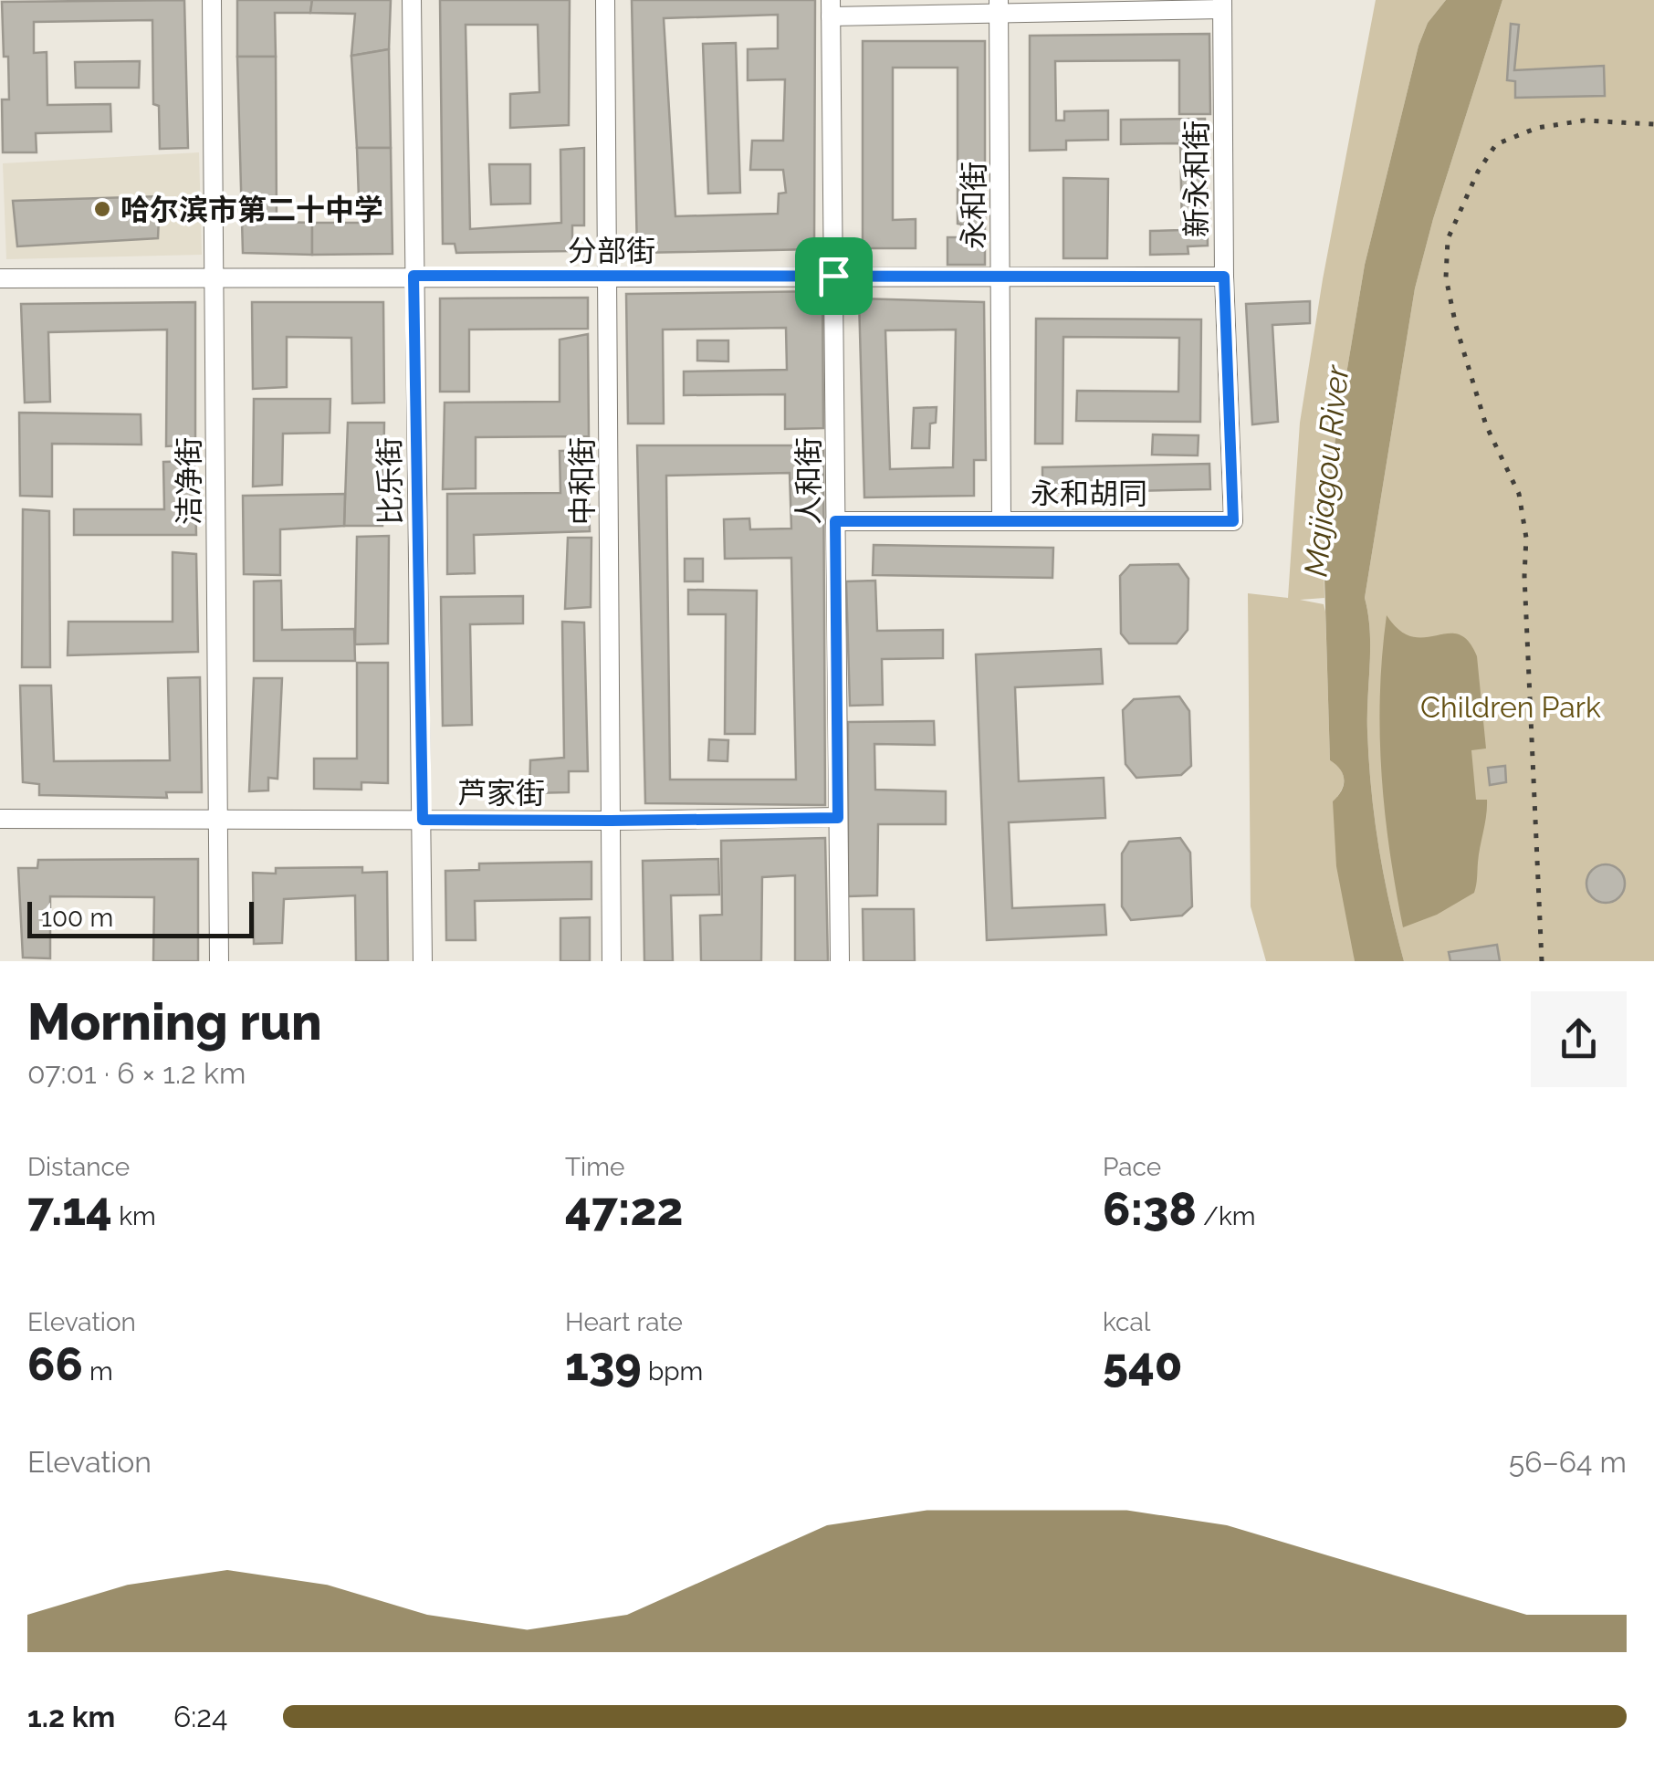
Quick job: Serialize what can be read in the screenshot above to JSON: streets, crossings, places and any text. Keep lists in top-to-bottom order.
{
  "streets": {
    "street": [
      "新永和街",
      "永和街",
      "分部街",
      "洁净街",
      "比乐街",
      "中和街",
      "人和街",
      "永和胡同",
      "芦家街"
    ]
  },
  "crossings": [
    ["新永和街", "分部街"],
    ["新永和街", "永和胡同"],
    ["永和街", "分部街"],
    ["永和街", "永和胡同"],
    ["分部街", "洁净街"],
    ["分部街", "比乐街"],
    ["分部街", "中和街"],
    ["分部街", "人和街"],
    ["洁净街", "芦家街"],
    ["比乐街", "芦家街"],
    ["中和街", "芦家街"],
    ["人和街", "永和胡同"],
    ["人和街", "芦家街"]
  ],
  "water": ["Majiagou River"],
  "parks": ["Children Park"],
  "places": ["哈尔滨市第二十中学"],
  "scale_bar": "100 m",
  "page": {
    "scale": "100 m",
    "heading": ["Morning run", "07:01 · 6 × 1.2 km"],
    "stats": [
      ["Distance", "7.14 km"],
      ["Time", "47:22"],
      ["Pace", "6:38 /km"],
      ["Elevation", "66 m"],
      ["Heart rate", "139 bpm"],
      ["kcal", "540"]
    ],
    "chart": ["Elevation", "56–64 m"],
    "list": [
      {
        "name": "1.2 km",
        "note": "6:24"
      }
    ]
  }
}
